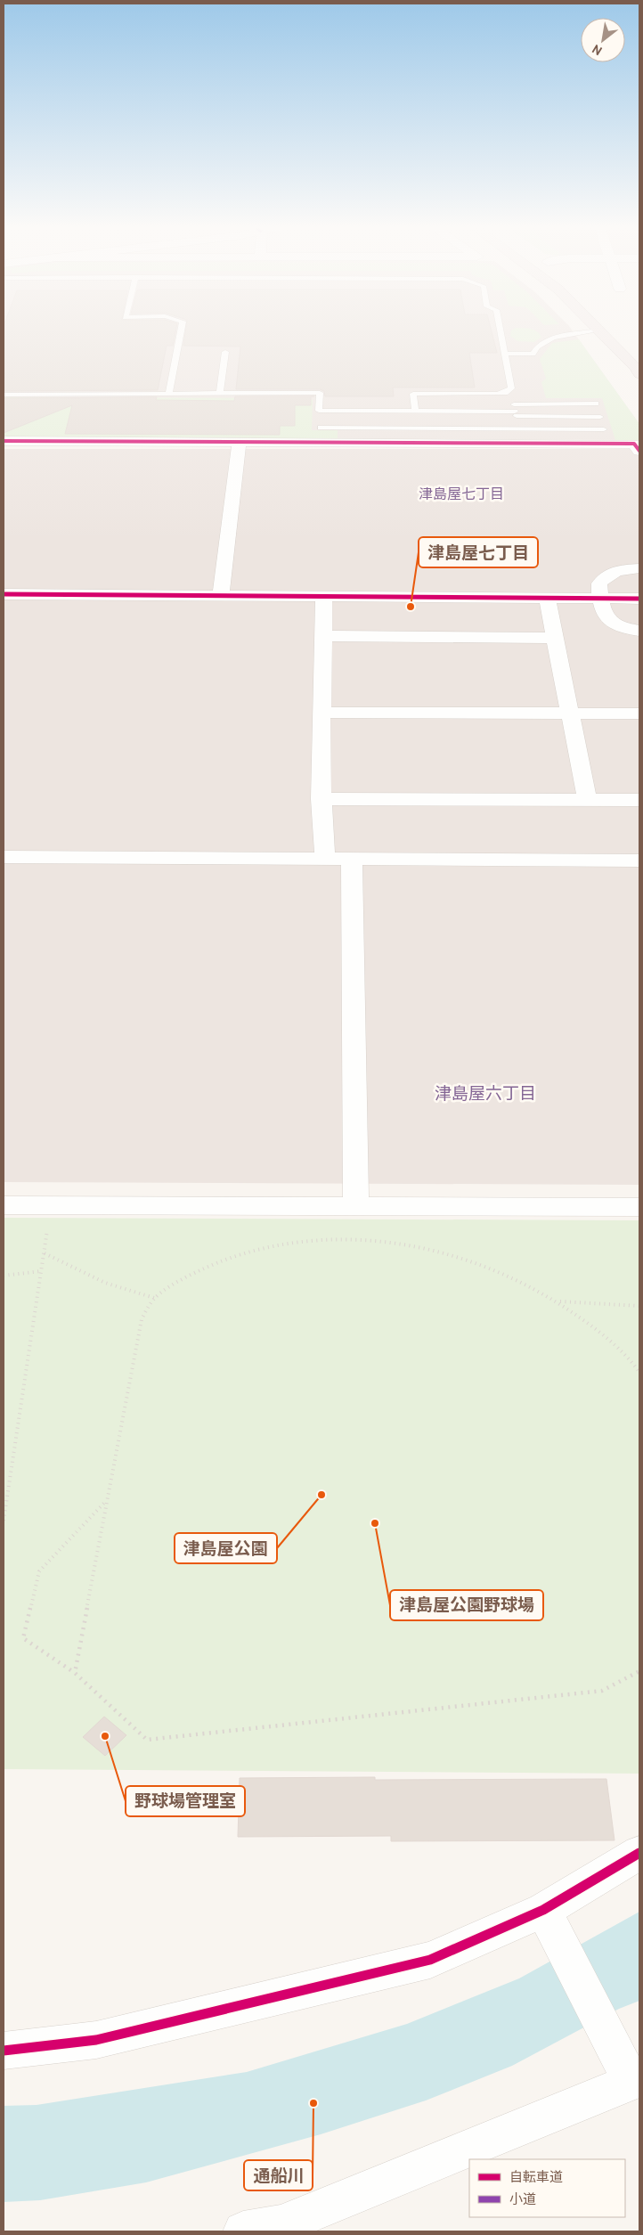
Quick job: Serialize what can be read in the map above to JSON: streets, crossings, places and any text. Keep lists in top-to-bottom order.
{
  "districts": ["津島屋七丁目", "津島屋六丁目"],
  "places": [
    "津島屋七丁目",
    "津島屋公園",
    "津島屋公園野球場",
    "野球場管理室",
    "通船川"
  ],
  "legend": ["自転車道", "小道"],
  "north": "bottom left"
}
